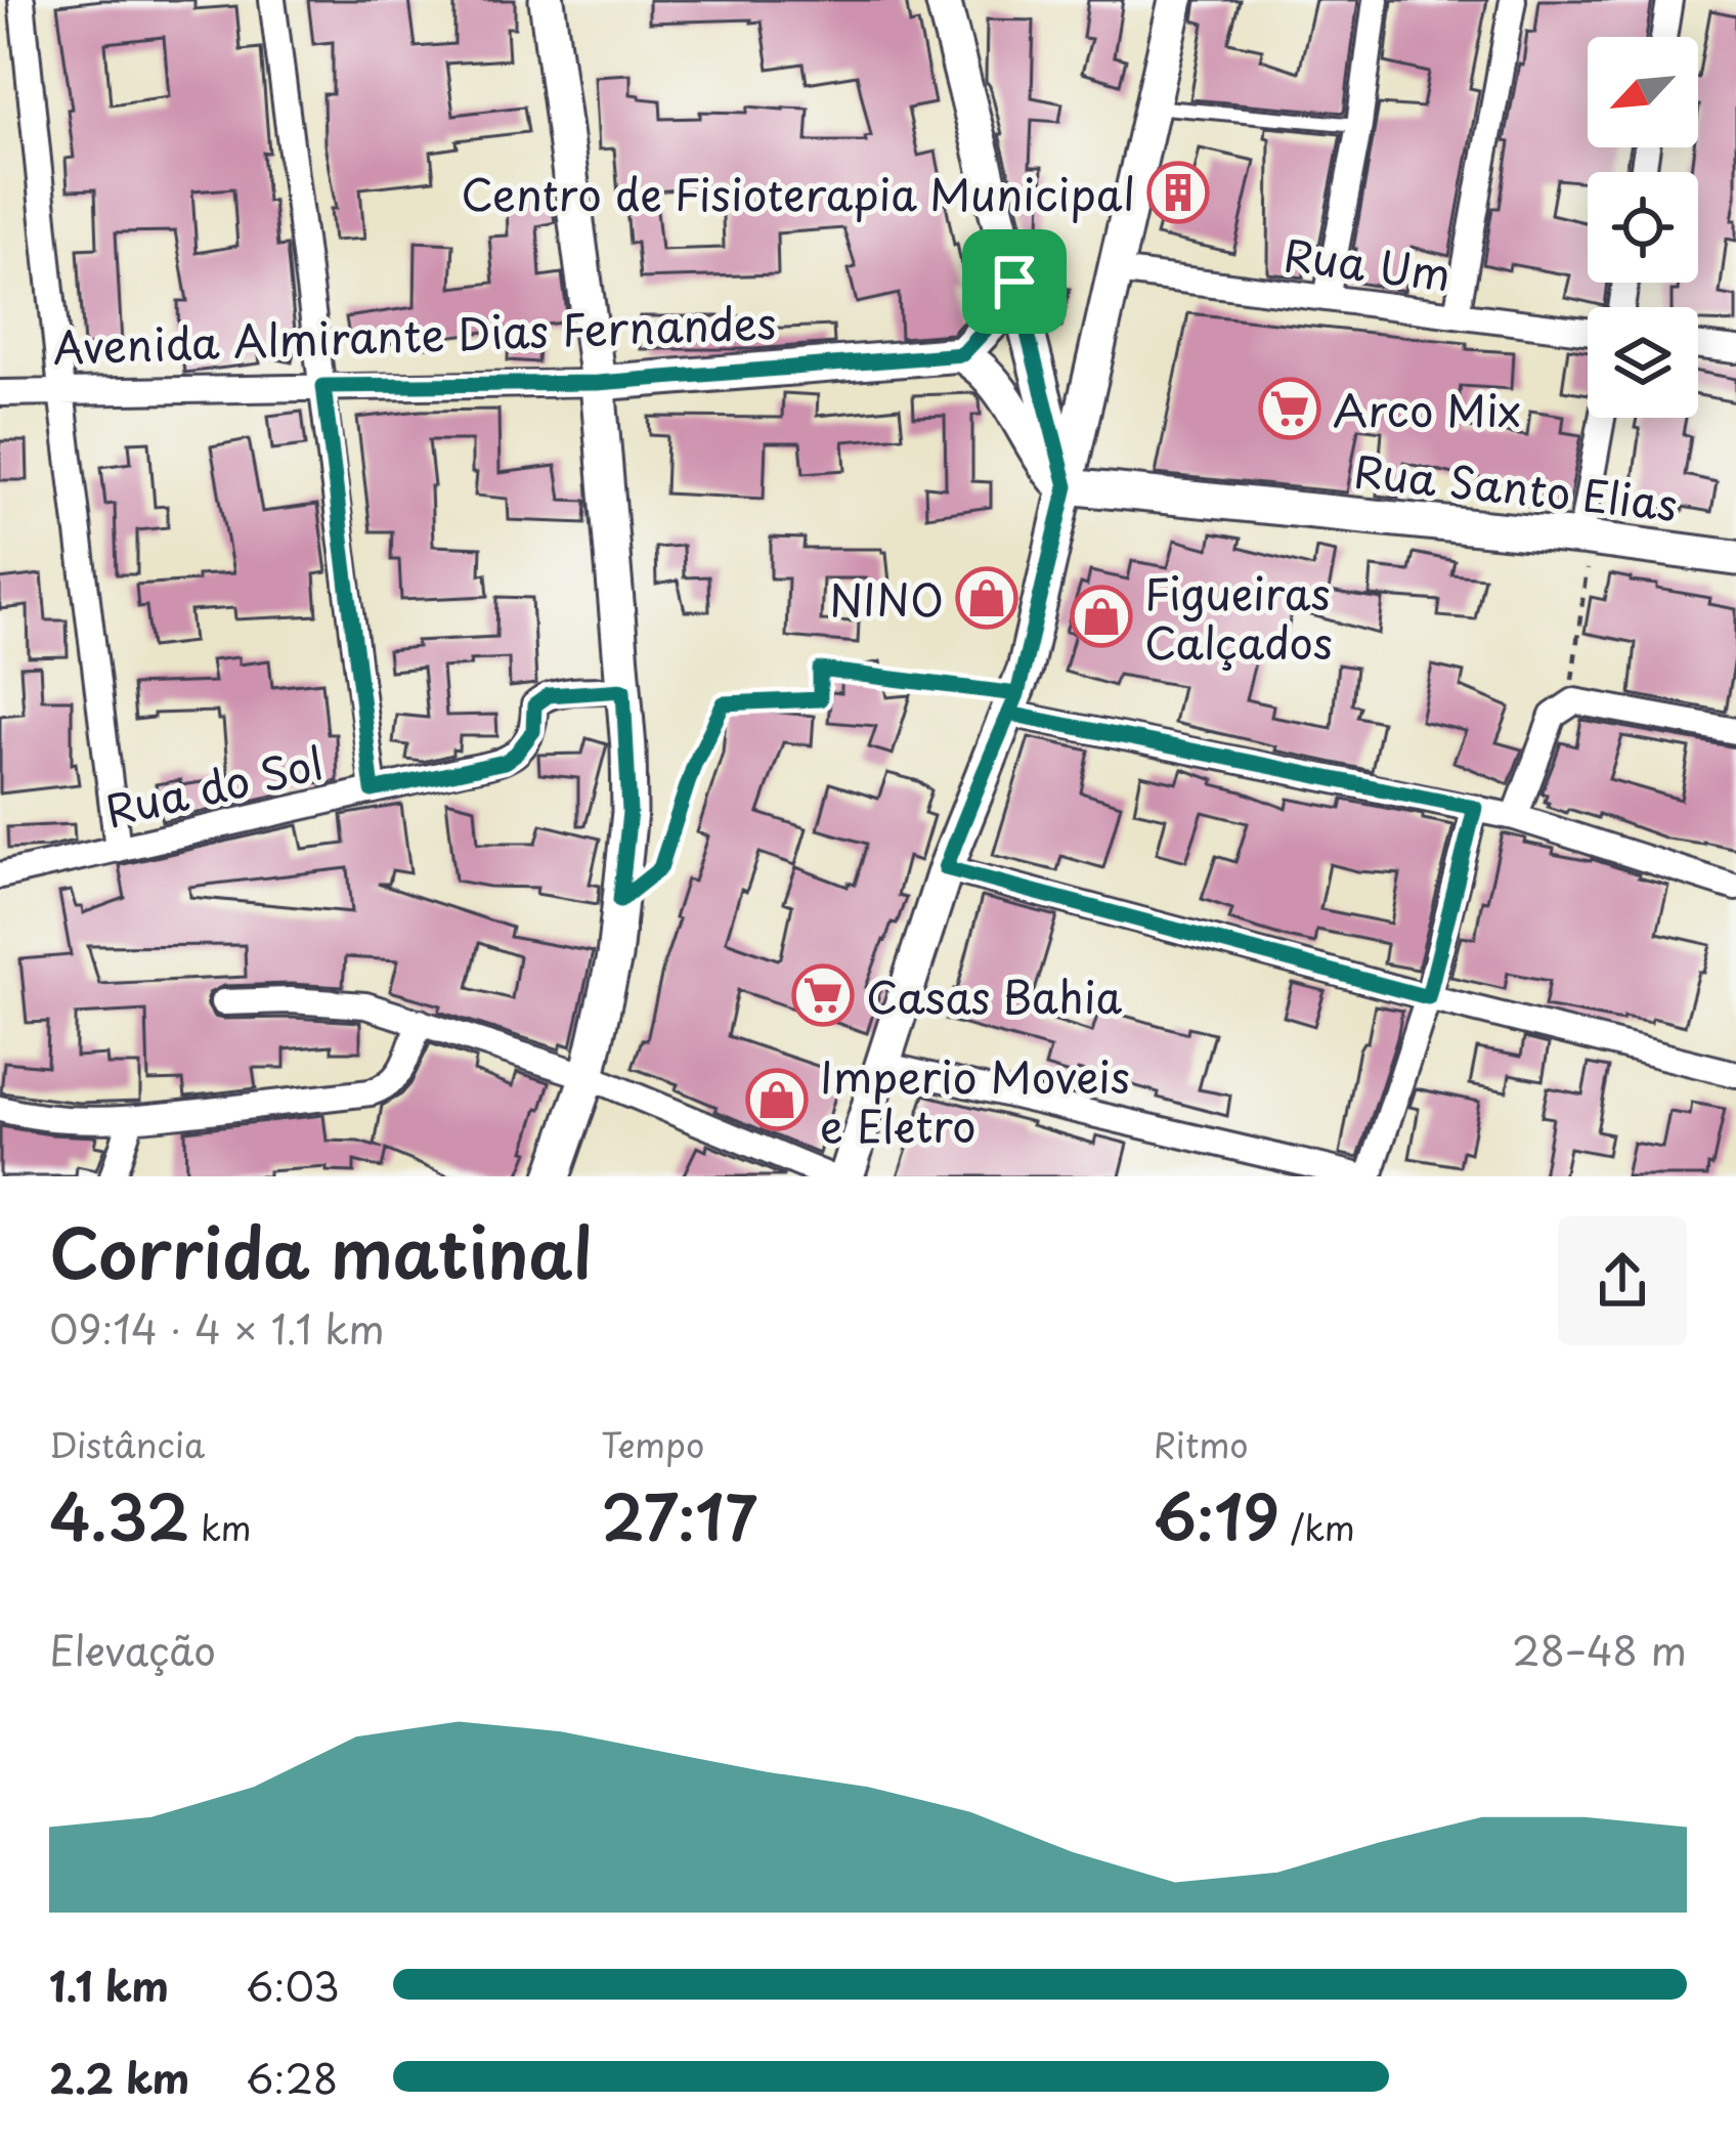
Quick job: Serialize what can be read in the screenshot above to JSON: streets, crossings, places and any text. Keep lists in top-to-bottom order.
{
  "streets": {
    "main road": ["Avenida Almirante Dias Fernandes", "Rua Santo Elias"],
    "street": ["Rua Um", "Rua do Sol"]
  },
  "places": {
    "building": ["Centro de Fisioterapia Municipal"],
    "supermarket": ["Arco Mix", "Casas Bahia"],
    "shop": ["NINO", "Figueiras Calçados", "Imperio Moveis e Eletro"]
  },
  "north": "bottom left",
  "page": {
    "heading": ["Corrida matinal", "09:14 · 4 × 1.1 km"],
    "stats": [
      ["Distância", "4.32 km"],
      ["Tempo", "27:17"],
      ["Ritmo", "6:19 /km"]
    ],
    "chart": ["Elevação", "28–48 m"],
    "list": [
      {
        "name": "1.1 km",
        "note": "6:03"
      },
      {
        "name": "2.2 km",
        "note": "6:28"
      }
    ]
  }
}
